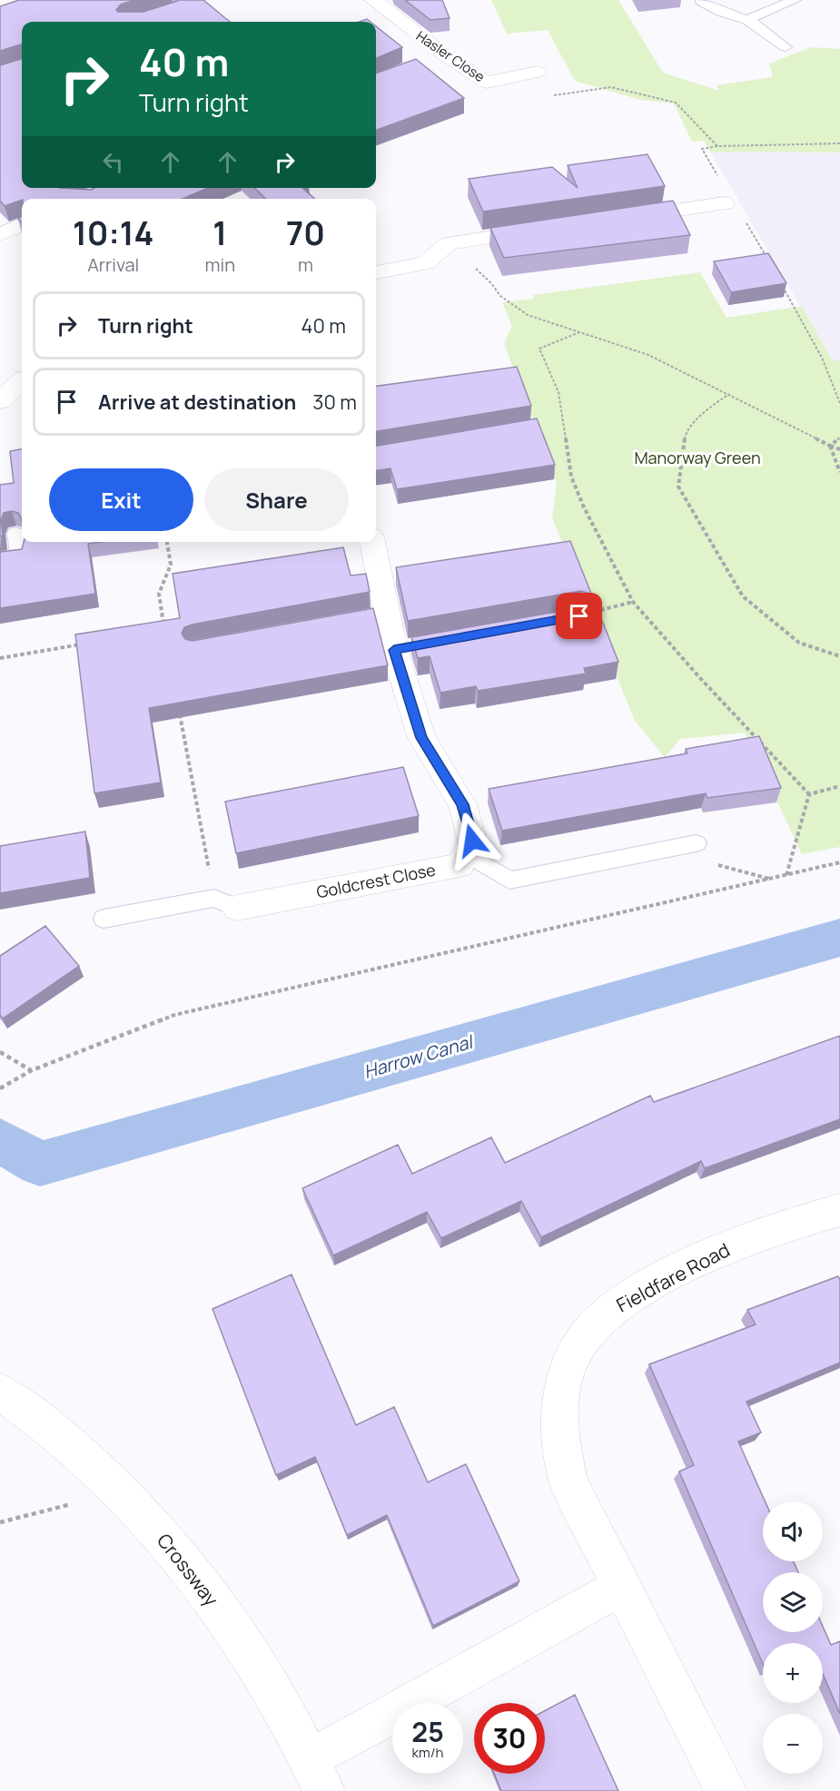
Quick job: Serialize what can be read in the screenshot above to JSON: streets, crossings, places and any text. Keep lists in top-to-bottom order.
{
  "streets": {
    "street": [
      "Hasler Close",
      "Goldcrest Close",
      "Fieldfare Road",
      "Crossway"
    ]
  },
  "water": ["Harrow Canal"],
  "parks": ["Manorway Green"],
  "page": {
    "turn": ["40 m", "Turn right"],
    "eta": [
      "10:14",
      "Arrival",
      "1",
      "min",
      "70",
      "m"
    ],
    "list": [
      {
        "name": "Turn right",
        "value": "40 m"
      },
      {
        "name": "Arrive at destination",
        "value": "30 m"
      }
    ],
    "buttons": ["Exit", "Share"],
    "map_buttons": ["+", "−"],
    "speed": "25 km/h",
    "limit": "30"
  }
}
